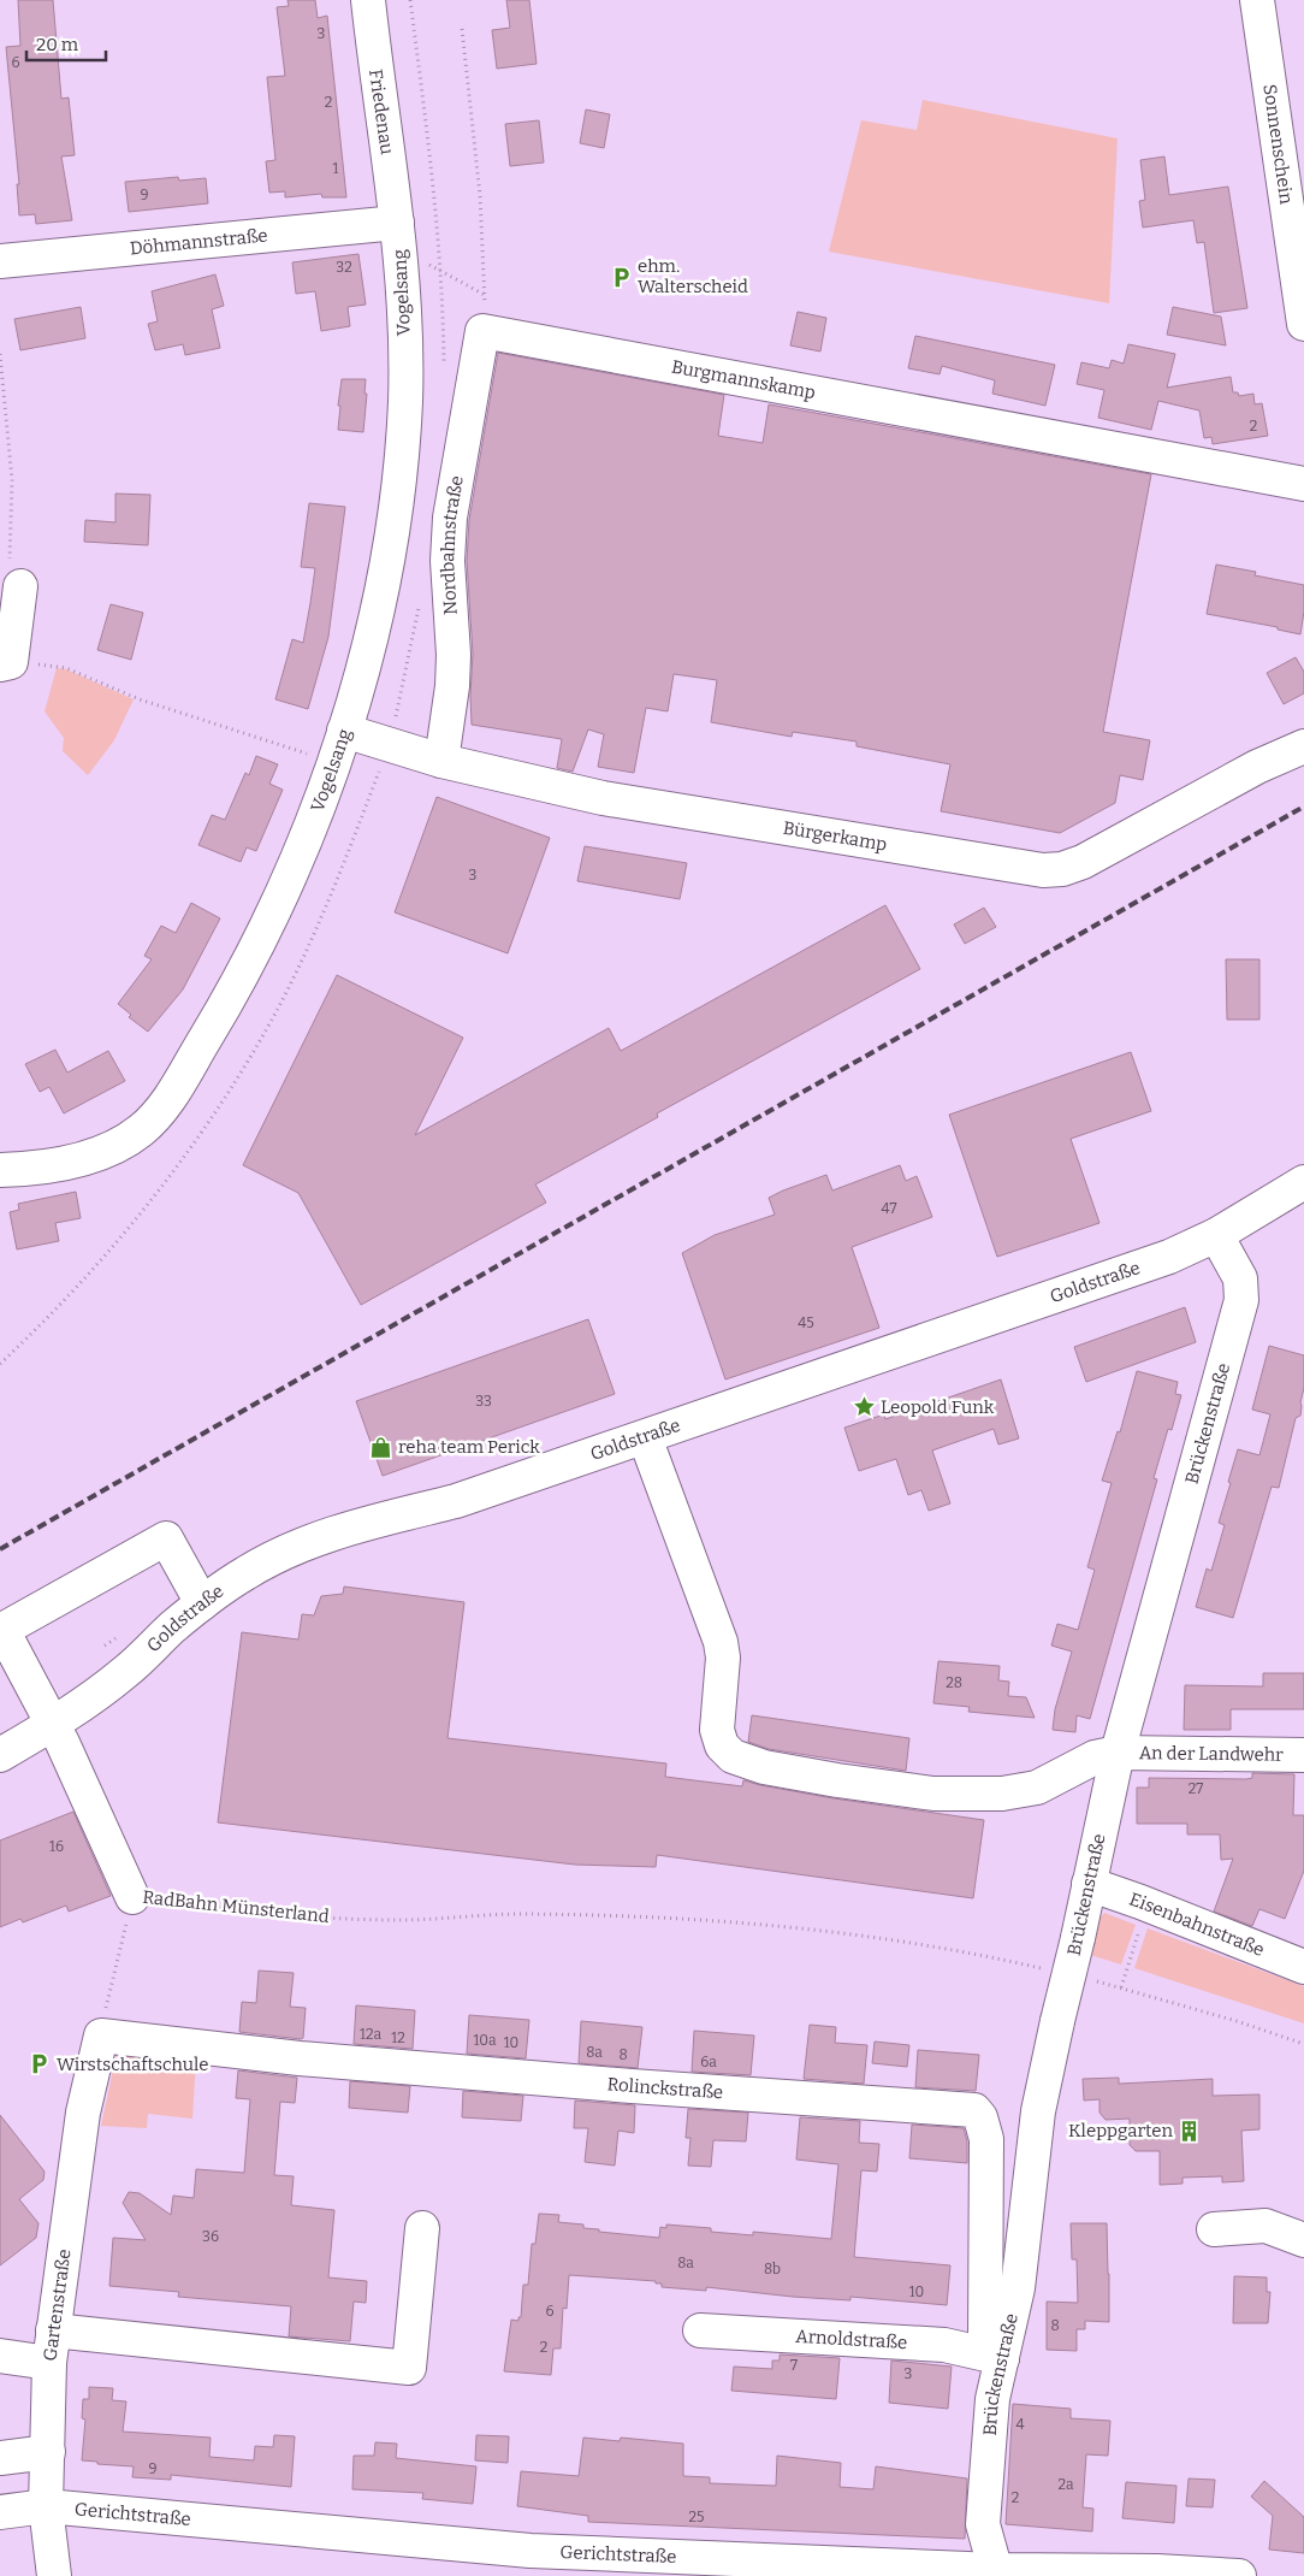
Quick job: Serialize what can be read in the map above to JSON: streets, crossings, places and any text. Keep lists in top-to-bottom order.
{
  "streets": {
    "street": [
      "Friedenau",
      "Sonnenschein",
      "Döhmannstraße",
      "Vogelsang",
      "Burgmannskamp",
      "Nordbahnstraße",
      "Bürgerkamp",
      "Goldstraße",
      "Brückenstraße",
      "An der Landwehr",
      "RadBahn Münsterland",
      "Eisenbahnstraße",
      "Rolinckstraße",
      "Gartenstraße",
      "Arnoldstraße",
      "Gerichtstraße"
    ]
  },
  "crossings": [
    ["Friedenau", "Döhmannstraße"],
    ["Friedenau", "Vogelsang"],
    ["Döhmannstraße", "Vogelsang"],
    ["Vogelsang", "Bürgerkamp"],
    ["Burgmannskamp", "Nordbahnstraße"],
    ["Nordbahnstraße", "Bürgerkamp"],
    ["Goldstraße", "Brückenstraße"],
    ["Goldstraße", "An der Landwehr"],
    ["Goldstraße", "RadBahn Münsterland"],
    ["Brückenstraße", "An der Landwehr"],
    ["Brückenstraße", "Eisenbahnstraße"],
    ["Brückenstraße", "Rolinckstraße"],
    ["Brückenstraße", "Arnoldstraße"],
    ["Brückenstraße", "Gerichtstraße"],
    ["Rolinckstraße", "Gartenstraße"],
    ["Rolinckstraße", "Arnoldstraße"],
    ["Gartenstraße", "Gerichtstraße"]
  ],
  "places": {
    "parking": ["ehm. Walterscheid", "Wirstschaftschule"],
    "place": ["Leopold Funk"],
    "shop": ["reha team Perick"],
    "building": ["Kleppgarten"]
  },
  "house_numbers": [
    "3",
    "6",
    "2",
    "1",
    "9",
    "32",
    "2",
    "3",
    "47",
    "45",
    "33",
    "28",
    "27",
    "16",
    "12a",
    "12",
    "10a",
    "10",
    "8a",
    "8",
    "6a",
    "36",
    "8a",
    "8b",
    "10",
    "6",
    "8",
    "2",
    "7",
    "3",
    "4",
    "9",
    "2a",
    "2",
    "25"
  ],
  "scale_bar": "20 m"
}
